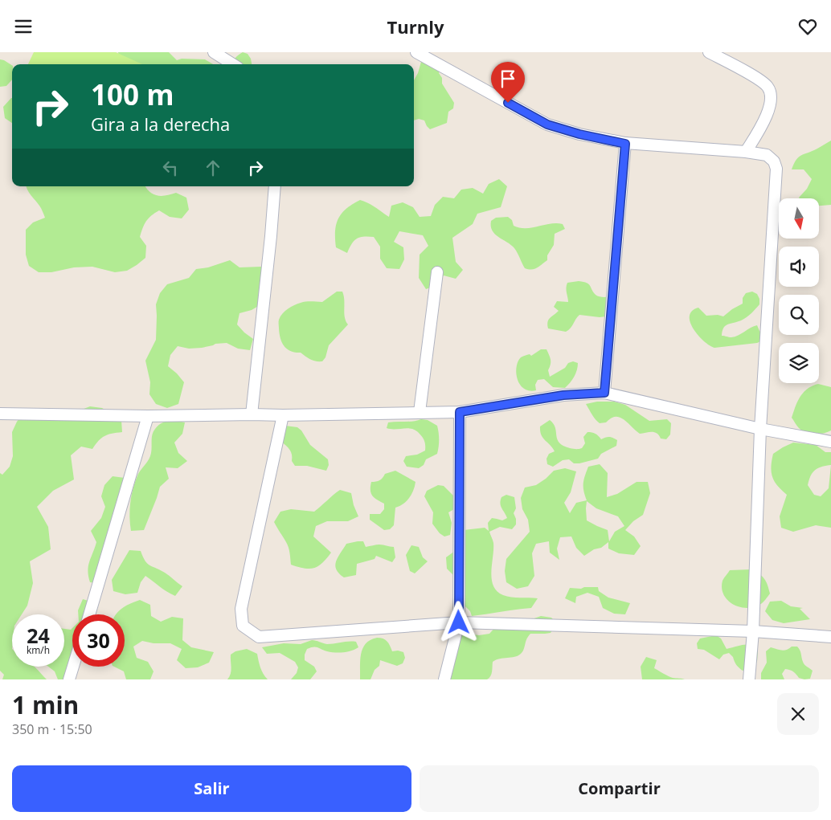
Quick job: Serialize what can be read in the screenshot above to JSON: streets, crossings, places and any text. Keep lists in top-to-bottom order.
{
  "north": "bottom",
  "page": {
    "header": "Turnly",
    "turn": ["100 m", "Gira a la derecha"],
    "speed": "24 km/h",
    "limit": "30",
    "heading": ["1 min", "350 m · 15:50"],
    "buttons": ["Salir", "Compartir"]
  }
}
